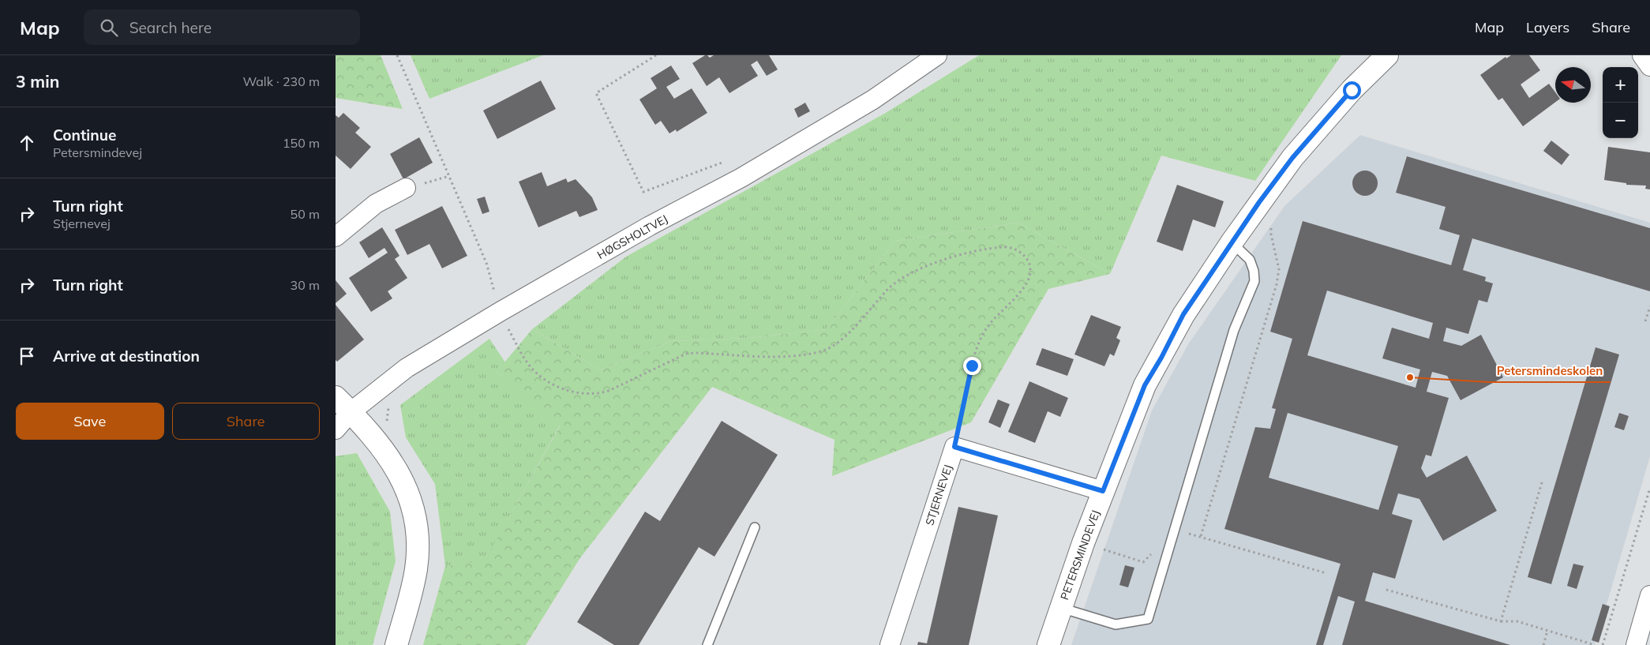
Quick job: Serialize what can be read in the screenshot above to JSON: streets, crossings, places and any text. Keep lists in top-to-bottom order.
{
  "streets": {
    "street": ["HØGSHOLTVEJ", "STJERNEVEJ", "PETERSMINDEVEJ"]
  },
  "places": ["Petersmindeskolen"],
  "north": "left",
  "page": {
    "header": "Map",
    "search": "Search here",
    "nav": ["Map", "Layers", "Share"],
    "heading": ["3 min", "Walk · 230 m"],
    "map_buttons": ["+", "−"],
    "list": [
      ["Continue", "Petersmindevej", "150 m"],
      ["Turn right", "Stjernevej", "50 m"],
      ["Turn right", "30 m"],
      "Arrive at destination"
    ],
    "buttons": ["Save", "Share"]
  }
}
